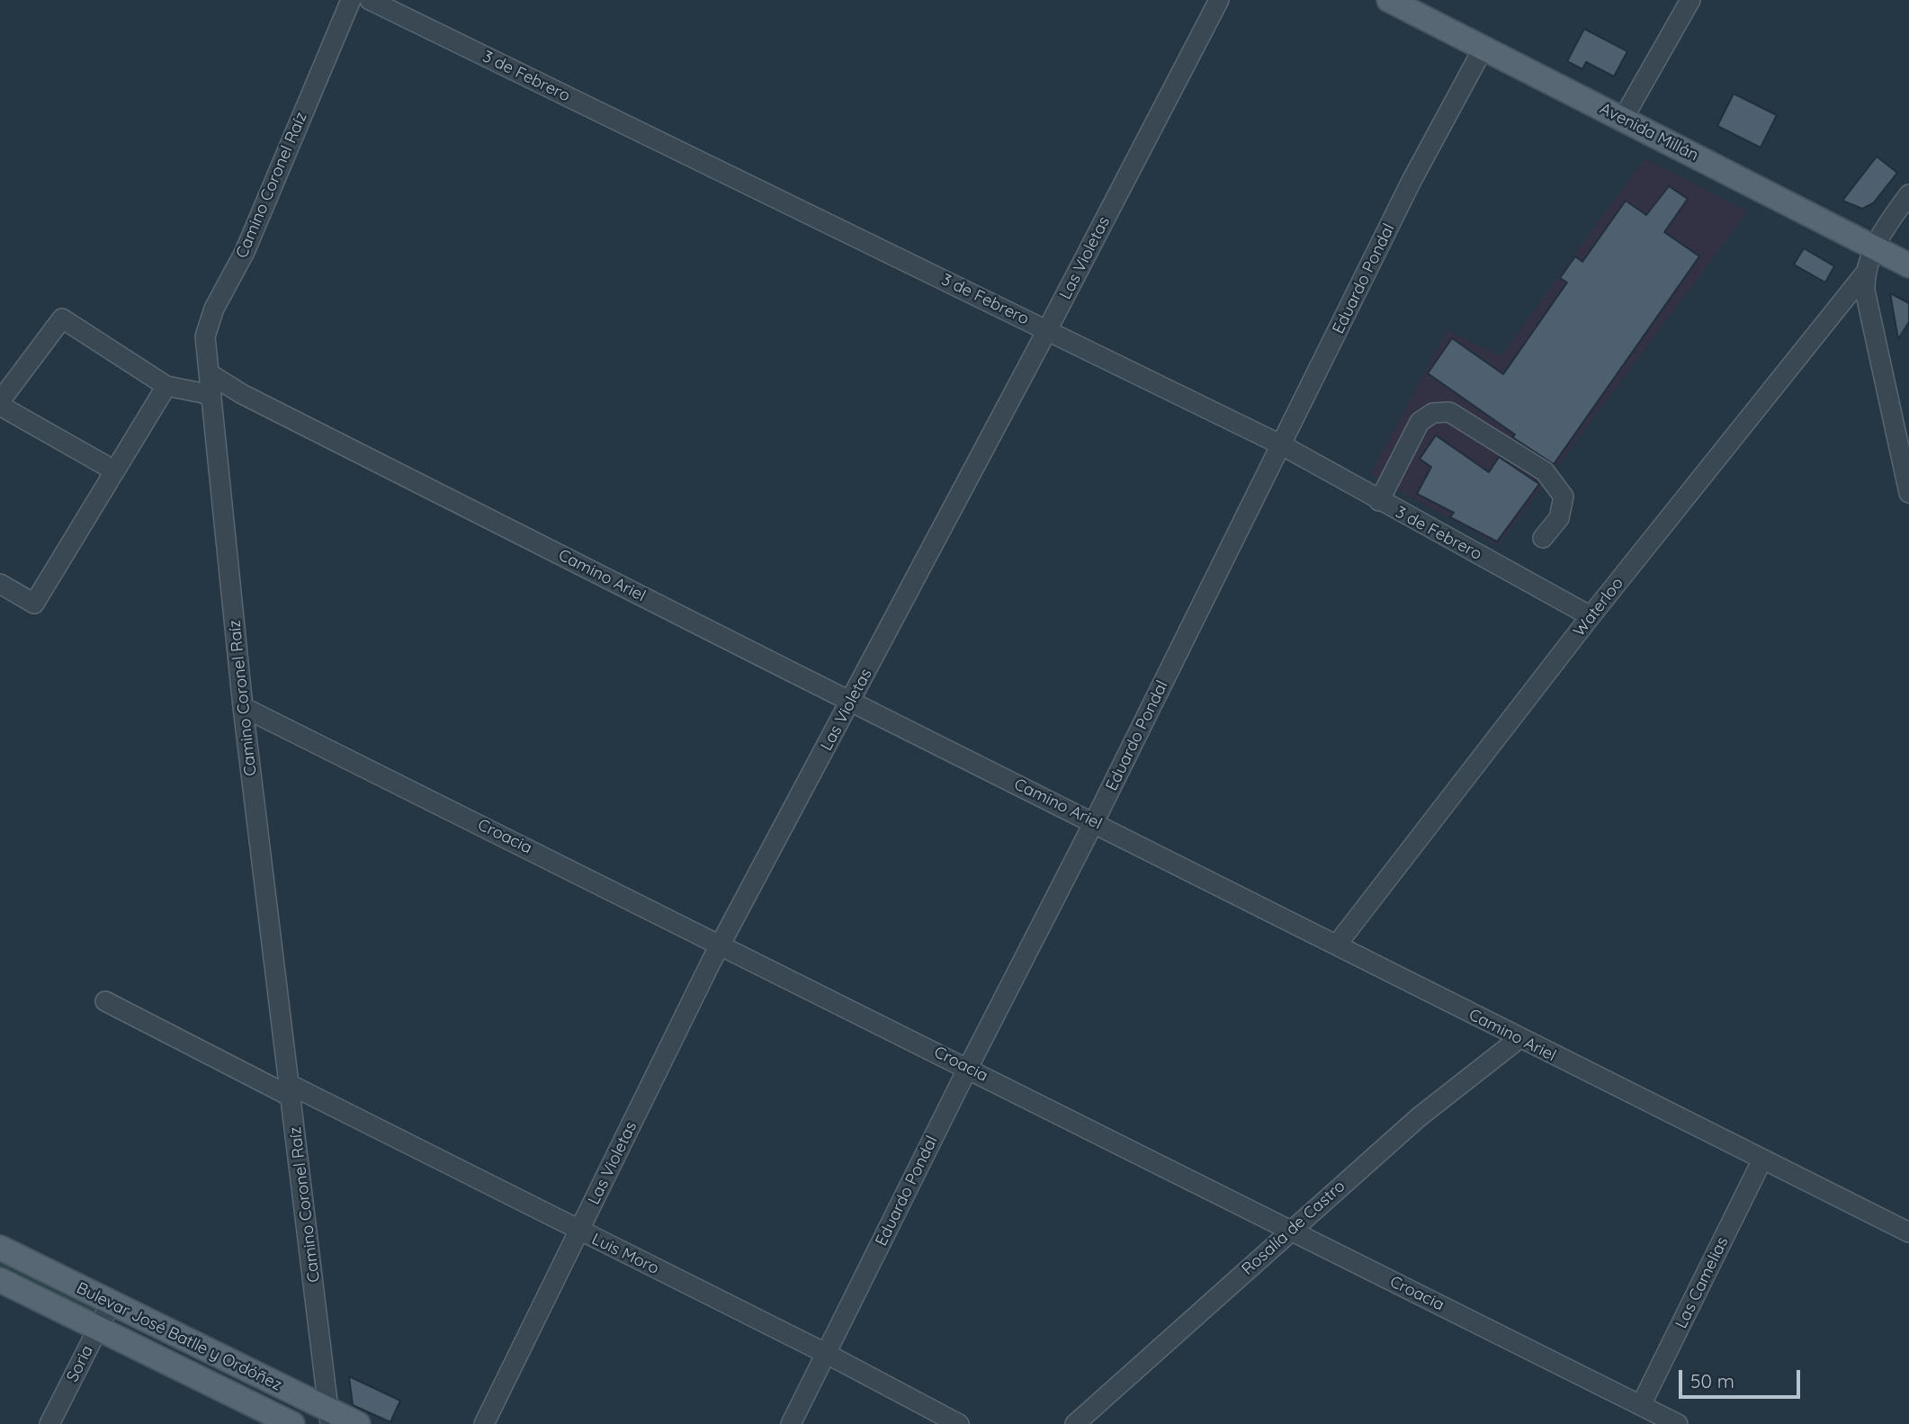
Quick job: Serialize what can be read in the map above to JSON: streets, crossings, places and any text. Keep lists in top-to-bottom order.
{
  "streets": {
    "main road": ["Avenida Millán", "Bulevar José Batlle y Ordóñez"],
    "street": [
      "3 de Febrero",
      "Camino Coronel Raíz",
      "Las Violetas",
      "Eduardo Pondal",
      "Camino Ariel",
      "Waterloo",
      "Croacia",
      "Rosalía de Castro",
      "Luis Moro",
      "Las Camelias",
      "Soria"
    ]
  },
  "crossings": [
    ["3 de Febrero", "Las Violetas"],
    ["3 de Febrero", "Eduardo Pondal"],
    ["3 de Febrero", "Waterloo"],
    ["Avenida Millán", "Eduardo Pondal"],
    ["Camino Coronel Raíz", "Camino Ariel"],
    ["Camino Coronel Raíz", "Croacia"],
    ["Camino Coronel Raíz", "Luis Moro"],
    ["Camino Coronel Raíz", "Bulevar José Batlle y Ordóñez"],
    ["Las Violetas", "Camino Ariel"],
    ["Las Violetas", "Croacia"],
    ["Las Violetas", "Luis Moro"],
    ["Eduardo Pondal", "Camino Ariel"],
    ["Eduardo Pondal", "Croacia"],
    ["Eduardo Pondal", "Luis Moro"],
    ["Camino Ariel", "Waterloo"],
    ["Camino Ariel", "Rosalía de Castro"],
    ["Camino Ariel", "Las Camelias"],
    ["Croacia", "Rosalía de Castro"],
    ["Croacia", "Las Camelias"],
    ["Bulevar José Batlle y Ordóñez", "Soria"]
  ],
  "scale_bar": "50 m"
}
